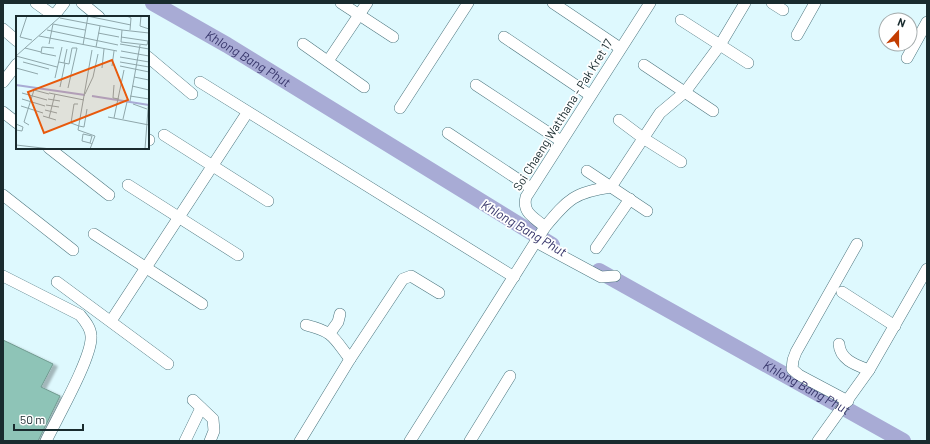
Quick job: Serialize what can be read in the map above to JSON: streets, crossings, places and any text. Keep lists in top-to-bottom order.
{
  "streets": {
    "street": ["Soi Chaeng Watthana - Pak Kret 17"]
  },
  "water": ["Khlong Bang Phut"],
  "scale_bar": "50 m",
  "north": "top"
}
